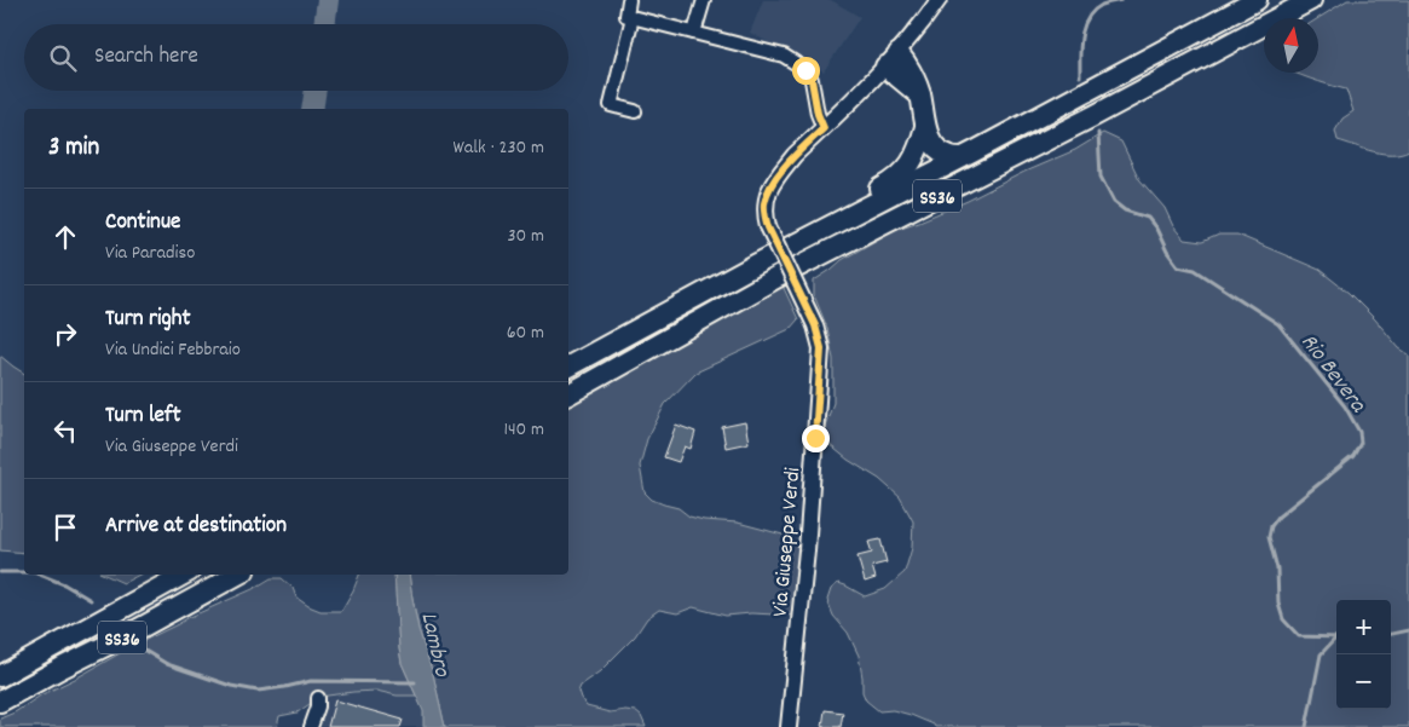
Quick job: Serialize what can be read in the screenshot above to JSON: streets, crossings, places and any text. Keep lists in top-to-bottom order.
{
  "streets": {
    "highway": ["SS36"],
    "street": ["Via Giuseppe Verdi"]
  },
  "water": ["Rio Bevera", "Lambro"],
  "north": "top",
  "page": {
    "search": "Search here",
    "heading": ["3 min", "Walk · 230 m"],
    "list": [
      ["Continue", "Via Paradiso", "30 m"],
      ["Turn right", "Via Undici Febbraio", "60 m"],
      ["Turn left", "Via Giuseppe Verdi", "140 m"],
      "Arrive at destination"
    ],
    "map_buttons": ["+", "−"]
  }
}
